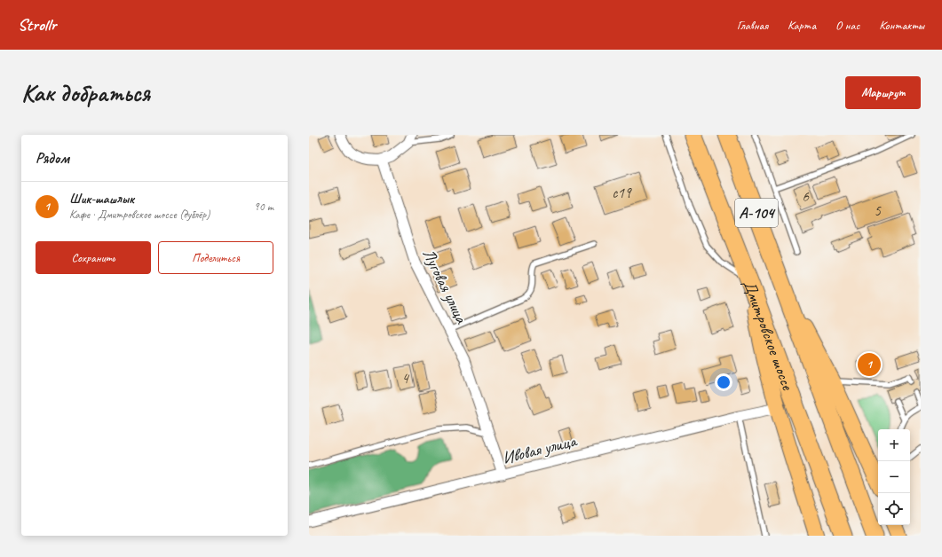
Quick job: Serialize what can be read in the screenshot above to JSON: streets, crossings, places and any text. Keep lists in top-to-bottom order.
{
  "streets": {
    "highway": ["А-104", "Дмитровское шоссе"],
    "street": ["Луговая улица", "Ивовая улица"]
  },
  "crossings": [
    ["Луговая улица", "Ивовая улица"]
  ],
  "house_numbers": [
    "с19",
    "6",
    "5",
    "4"
  ],
  "page": {
    "header": "Strollr",
    "nav": [
      "Главная",
      "Карта",
      "О нас",
      "Контакты"
    ],
    "buttons": [
      "Маршрут",
      ["Сохранить", "Поделиться"]
    ],
    "title": "Как добраться",
    "heading": "Рядом",
    "list": [
      {
        "mark": "1",
        "name": "Шик-шашлык",
        "note": "Кафе · Дмитровское шоссе (дублёр)",
        "value": "90 m"
      }
    ],
    "pins": "1",
    "map_buttons": ["+", "−"]
  }
}
